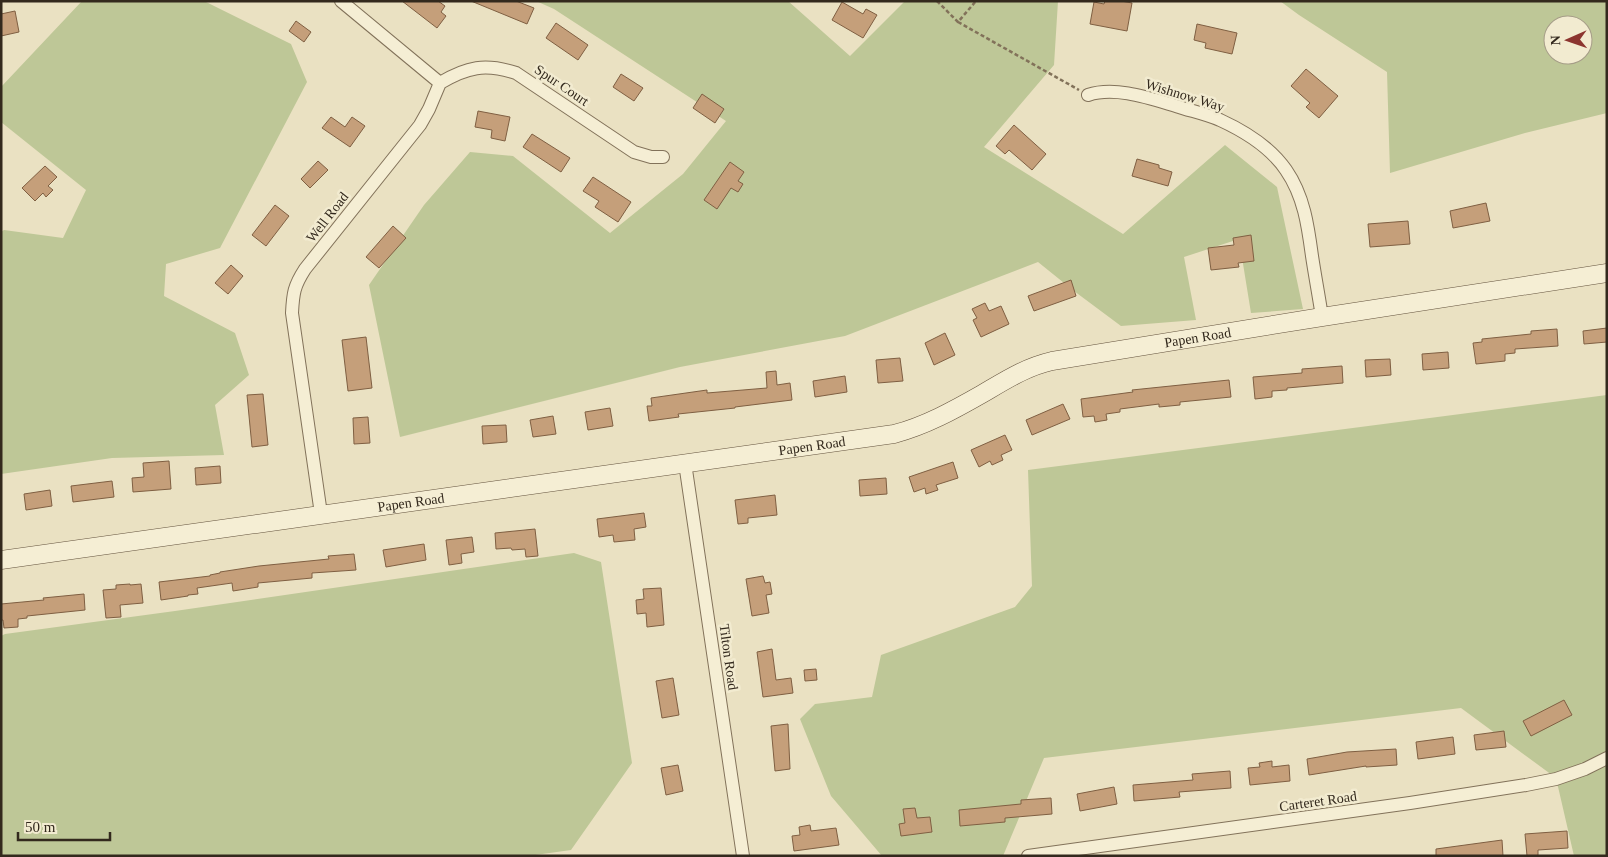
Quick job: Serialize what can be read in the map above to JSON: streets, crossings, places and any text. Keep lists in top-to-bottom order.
{
  "streets": {
    "street": [
      "Spur Court",
      "Wishnow Way",
      "Well Road",
      "Papen Road",
      "Tilton Road",
      "Carteret Road"
    ]
  },
  "crossings": [
    ["Spur Court", "Well Road"],
    ["Wishnow Way", "Papen Road"],
    ["Well Road", "Papen Road"],
    ["Papen Road", "Tilton Road"]
  ],
  "scale_bar": "50 m",
  "north": "left"
}
